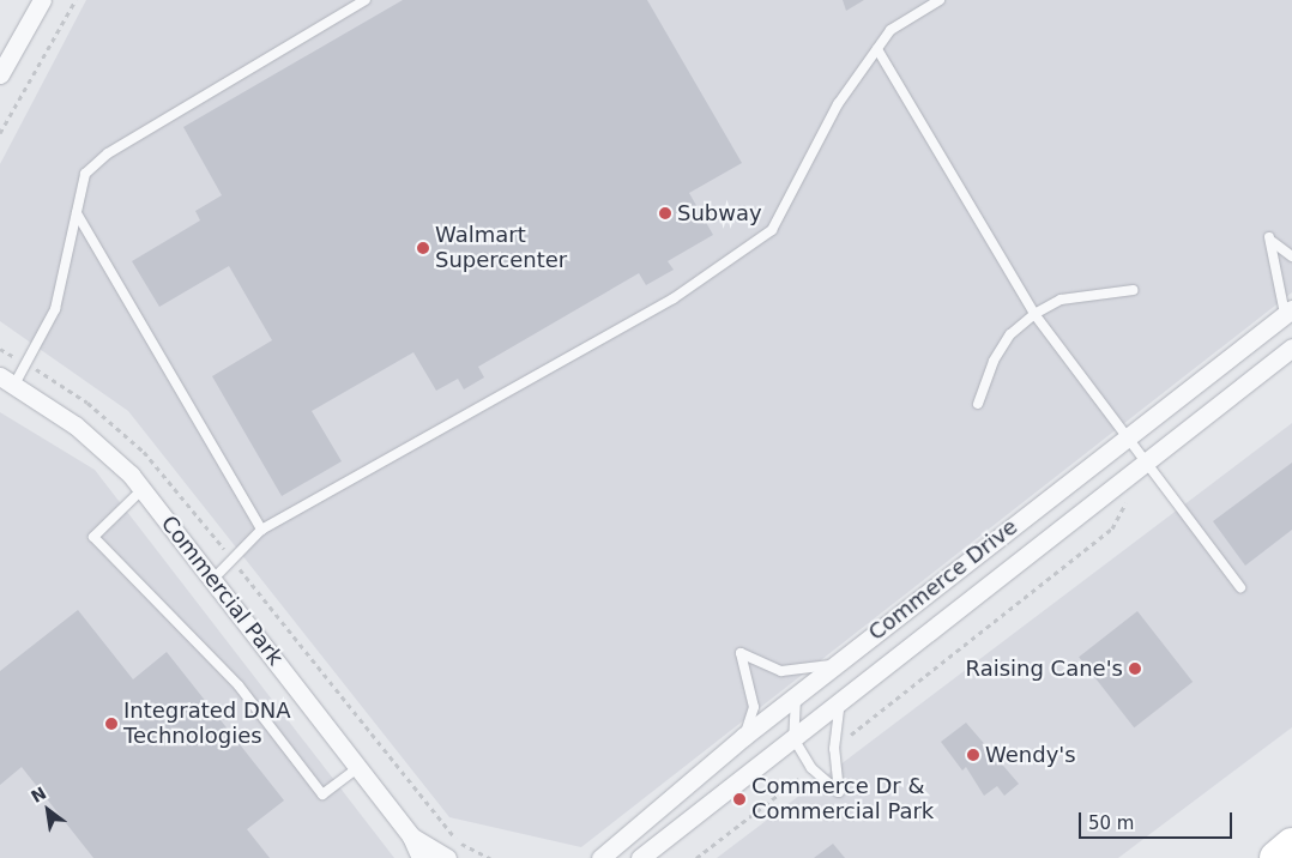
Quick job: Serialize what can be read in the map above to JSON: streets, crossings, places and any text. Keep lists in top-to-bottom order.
{
  "streets": {
    "street": ["Commerce Drive", "Commercial Park"]
  },
  "places": [
    "Subway",
    "Walmart Supercenter",
    "Raising Cane's",
    "Integrated DNA Technologies",
    "Wendy's",
    "Commerce Dr & Commercial Park"
  ],
  "scale_bar": "50 m",
  "north": "top left"
}
